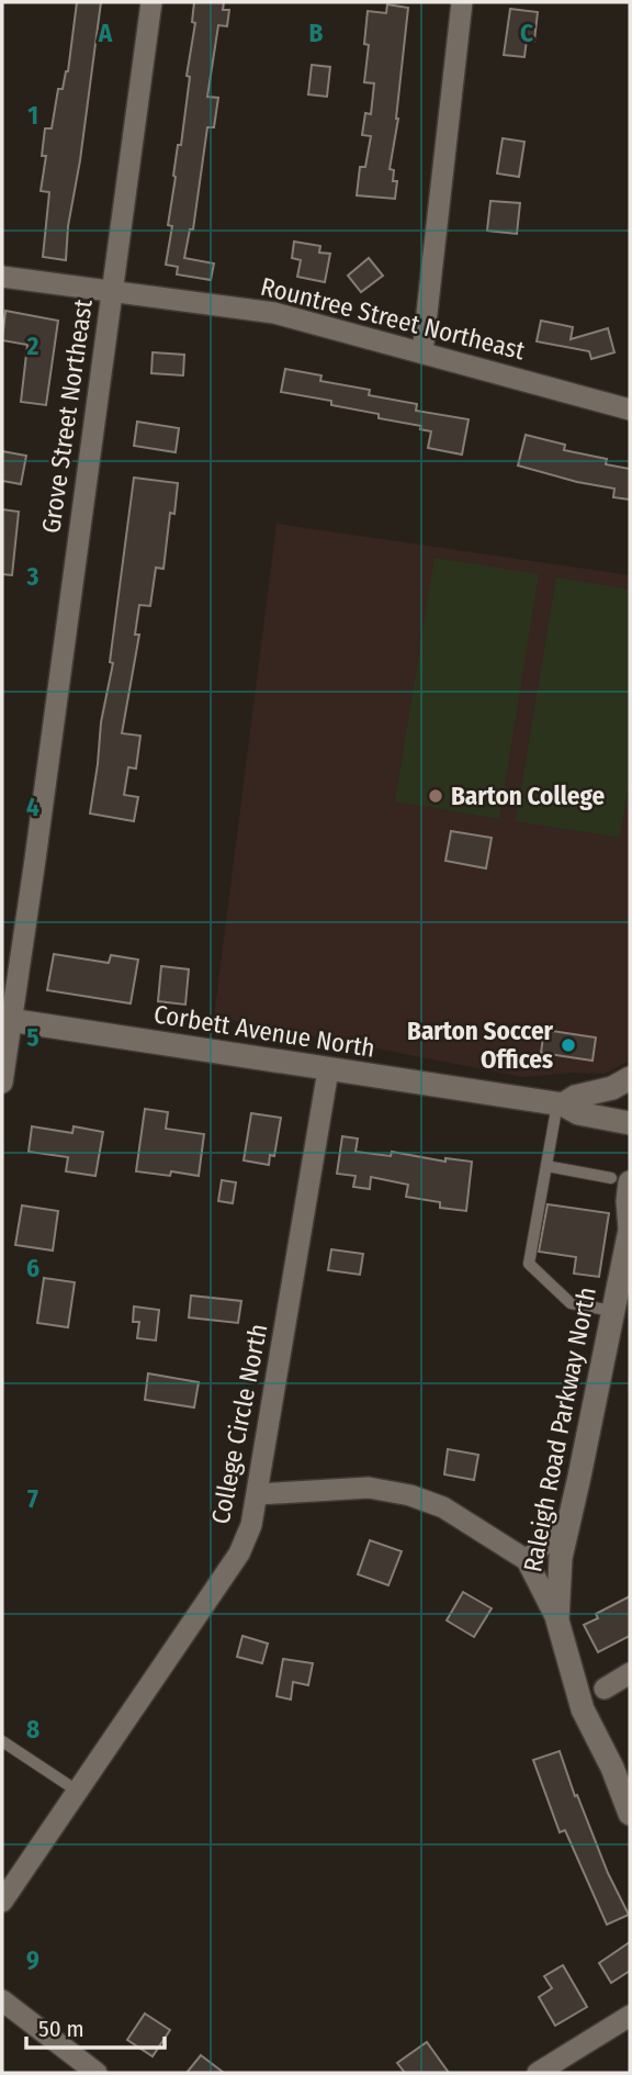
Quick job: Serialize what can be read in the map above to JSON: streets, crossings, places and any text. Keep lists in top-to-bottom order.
{
  "streets": {
    "street": [
      "Rountree Street Northeast",
      "Grove Street Northeast",
      "Corbett Avenue North",
      "College Circle North",
      "Raleigh Road Parkway North"
    ]
  },
  "crossings": [
    ["Rountree Street Northeast", "Grove Street Northeast"],
    ["Grove Street Northeast", "Corbett Avenue North"],
    ["Corbett Avenue North", "College Circle North"]
  ],
  "places": ["Barton College", "Barton Soccer Offices"],
  "scale_bar": "50 m",
  "grid": {
    "columns": ["A", "B", "C"],
    "rows": [
      "1",
      "2",
      "3",
      "4",
      "5",
      "6",
      "7",
      "8",
      "9"
    ]
  }
}
